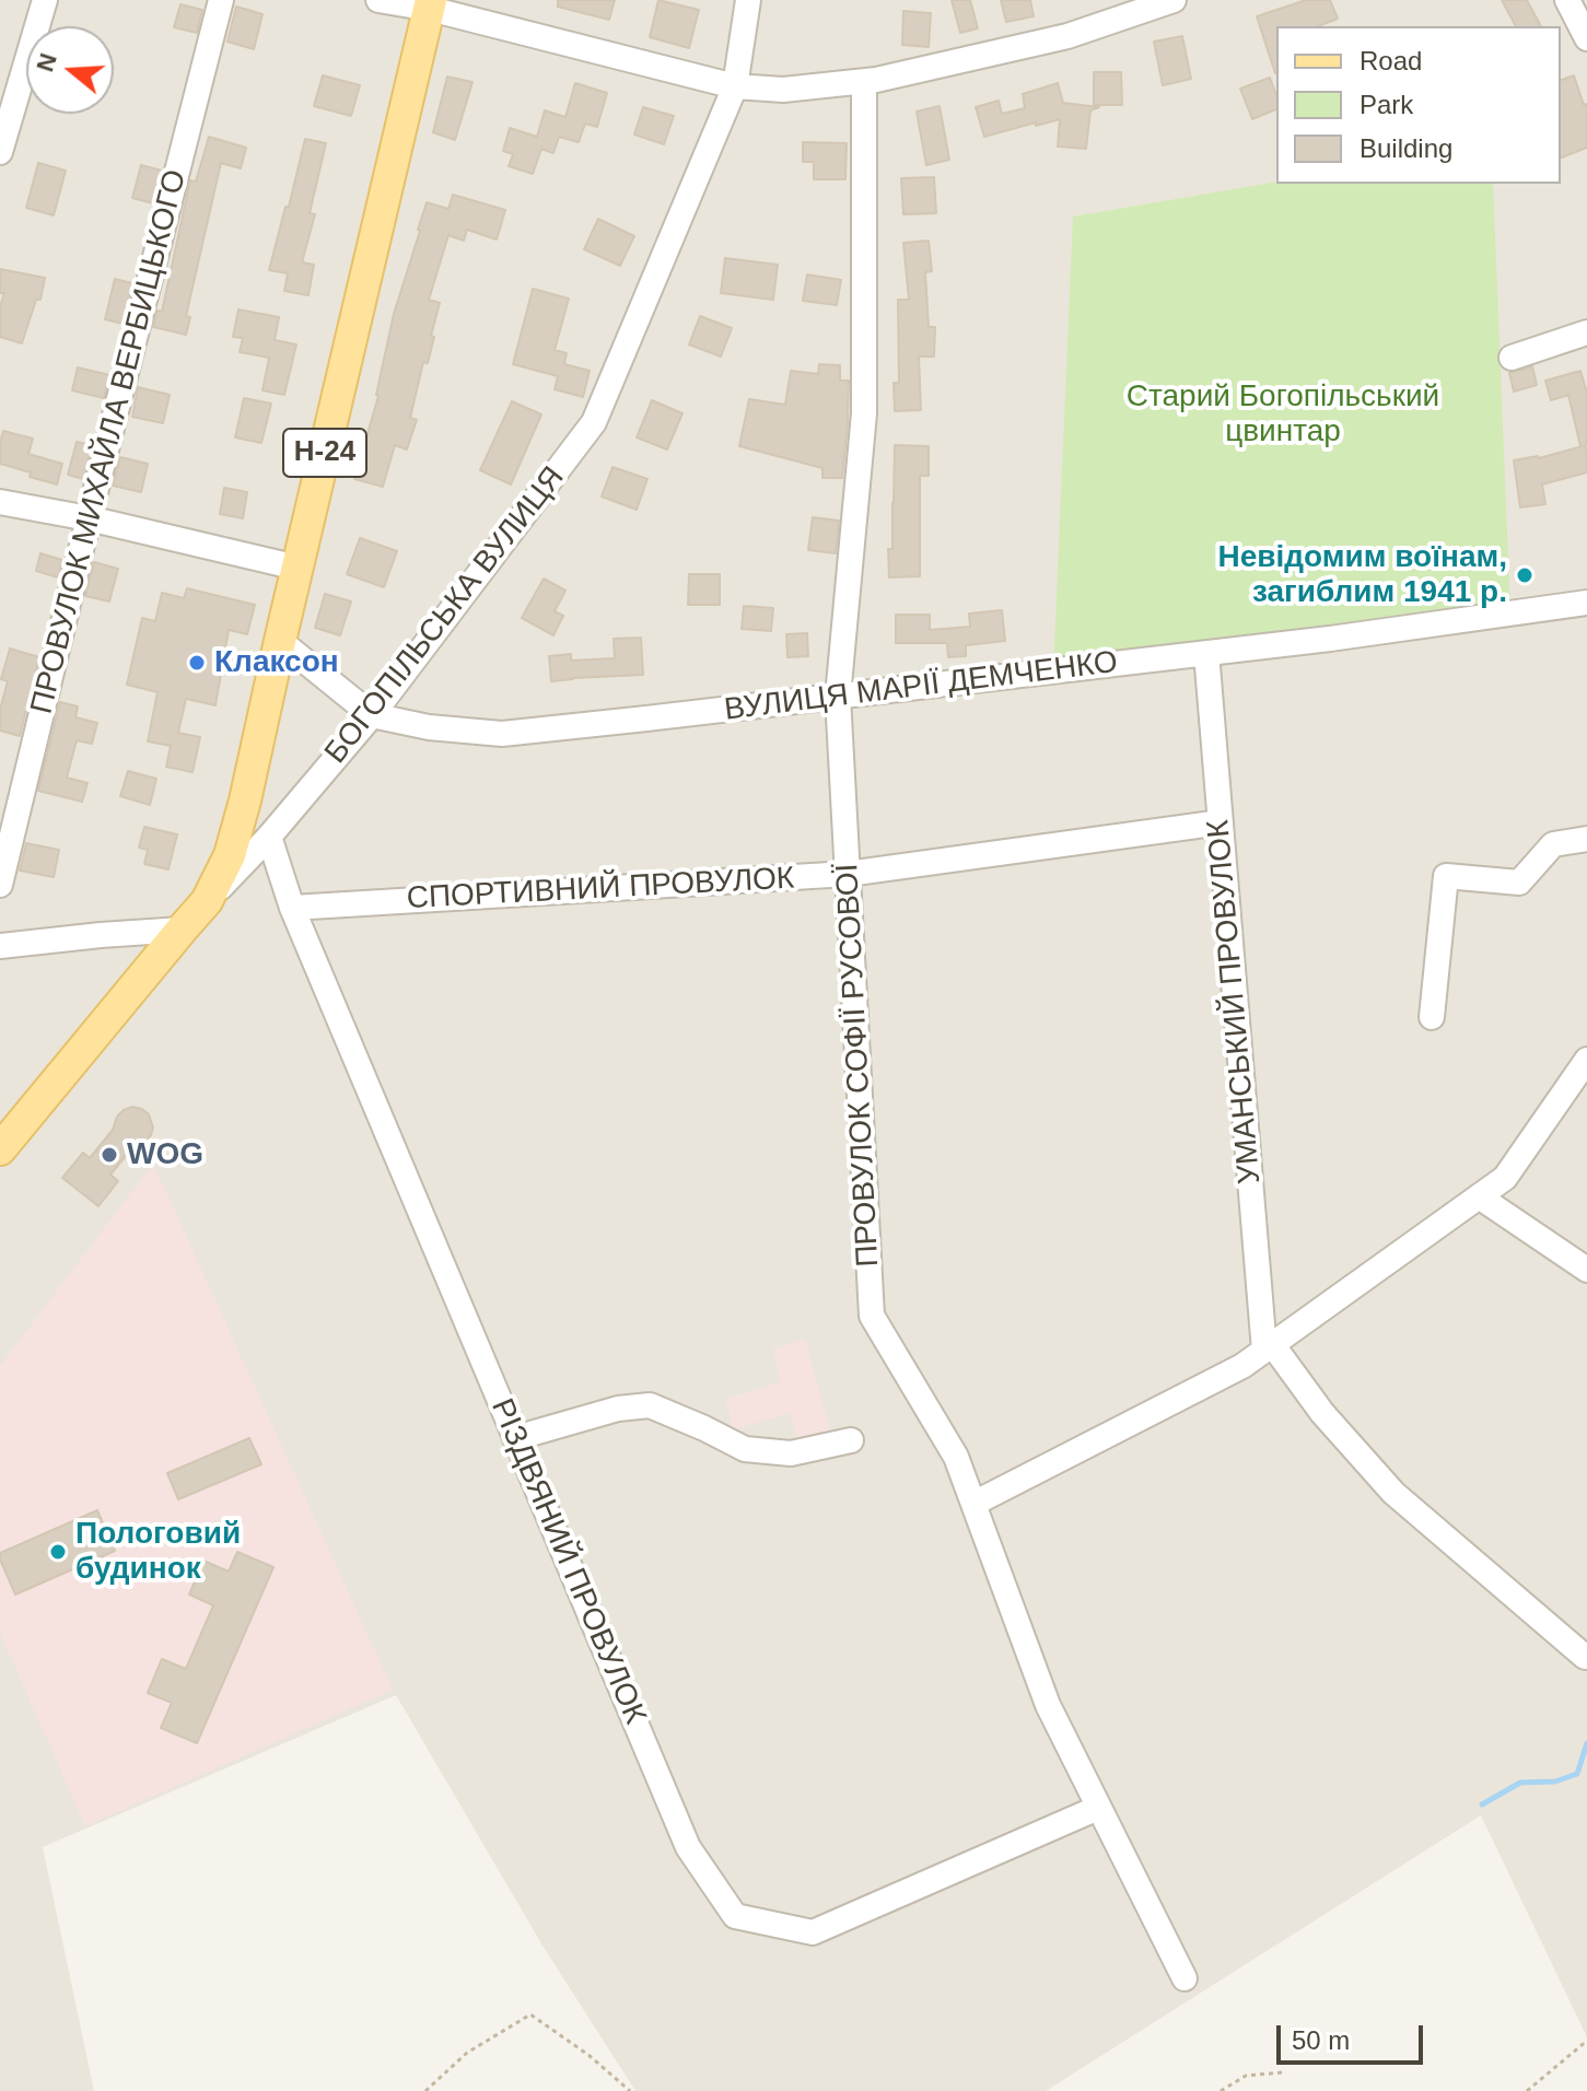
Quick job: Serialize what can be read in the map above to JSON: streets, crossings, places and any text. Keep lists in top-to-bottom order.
{
  "streets": {
    "main road": ["Н-24", "БОГОПІЛЬСЬКА ВУЛИЦЯ"],
    "street": [
      "ПРОВУЛОК МИХАЙЛА ВЕРБИЦЬКОГО",
      "ВУЛИЦЯ МАРІЇ ДЕМЧЕНКО",
      "СПОРТИВНИЙ ПРОВУЛОК",
      "УМАНСЬКИЙ ПРОВУЛОК",
      "ПРОВУЛОК СОФІЇ РУСОВОЇ",
      "РІЗДВЯНИЙ ПРОВУЛОК"
    ]
  },
  "crossings": [
    ["Н-24", "БОГОПІЛЬСЬКА ВУЛИЦЯ"],
    ["Н-24", "ВУЛИЦЯ МАРІЇ ДЕМЧЕНКО"],
    ["БОГОПІЛЬСЬКА ВУЛИЦЯ", "ВУЛИЦЯ МАРІЇ ДЕМЧЕНКО"],
    ["БОГОПІЛЬСЬКА ВУЛИЦЯ", "РІЗДВЯНИЙ ПРОВУЛОК"],
    ["ВУЛИЦЯ МАРІЇ ДЕМЧЕНКО", "УМАНСЬКИЙ ПРОВУЛОК"],
    ["ВУЛИЦЯ МАРІЇ ДЕМЧЕНКО", "ПРОВУЛОК СОФІЇ РУСОВОЇ"],
    ["СПОРТИВНИЙ ПРОВУЛОК", "УМАНСЬКИЙ ПРОВУЛОК"],
    ["СПОРТИВНИЙ ПРОВУЛОК", "ПРОВУЛОК СОФІЇ РУСОВОЇ"],
    ["СПОРТИВНИЙ ПРОВУЛОК", "РІЗДВЯНИЙ ПРОВУЛОК"],
    ["ПРОВУЛОК СОФІЇ РУСОВОЇ", "РІЗДВЯНИЙ ПРОВУЛОК"]
  ],
  "parks": ["Старий Богопільський цвинтар"],
  "places": [
    "Невідомим воїнам, загиблим 1941 р.",
    "Клаксон",
    "WOG",
    "Пологовий будинок"
  ],
  "legend": ["Road", "Park", "Building"],
  "scale_bar": "50 m",
  "north": "left"
}
